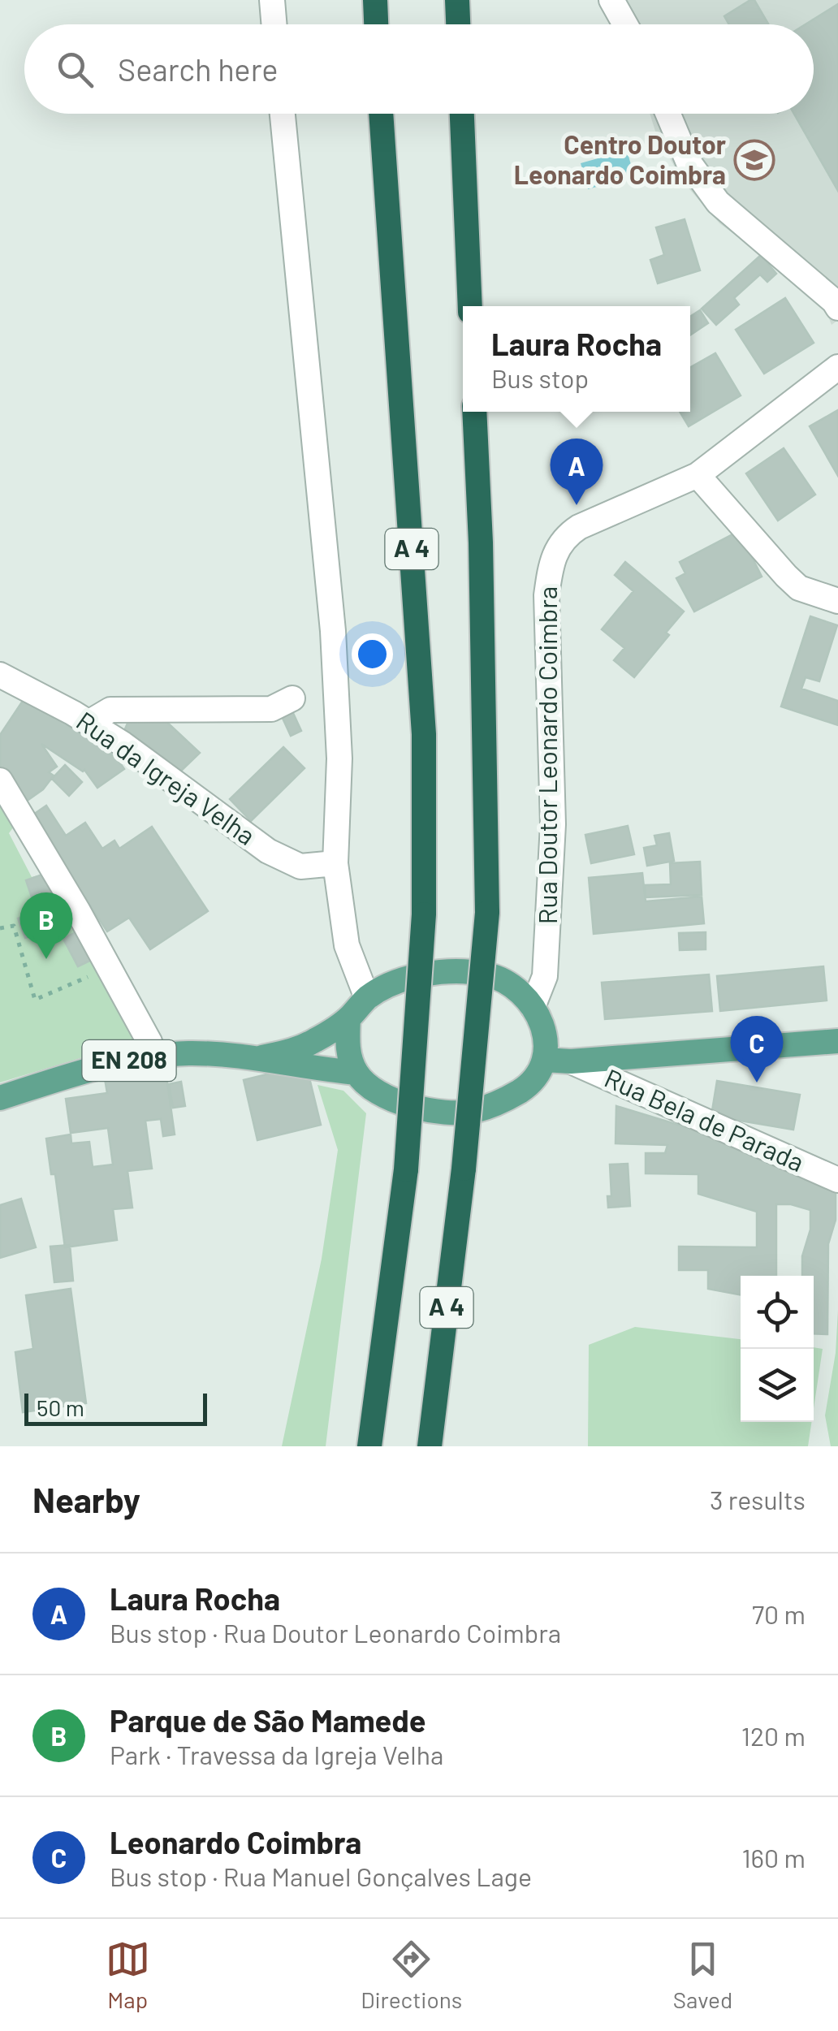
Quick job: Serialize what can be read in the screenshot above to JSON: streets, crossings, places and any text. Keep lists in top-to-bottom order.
{
  "streets": {
    "highway": ["A 4"],
    "main road": ["EN 208"],
    "street": ["Rua Doutor Leonardo Coimbra", "Rua da Igreja Velha", "Rua Bela de Parada"]
  },
  "crossings": [
    ["Rua Doutor Leonardo Coimbra", "EN 208"]
  ],
  "places": {
    "school or university": ["Centro Doutor Leonardo Coimbra"]
  },
  "scale_bar": "50 m",
  "page": {
    "search": "Search here",
    "popup": ["Laura Rocha", "Bus stop"],
    "pins": ["A", "B", "C"],
    "scale": "50 m",
    "heading": ["Nearby", "3 results"],
    "list": [
      {
        "mark": "A",
        "name": "Laura Rocha",
        "note": "Bus stop · Rua Doutor Leonardo Coimbra",
        "value": "70 m"
      },
      {
        "mark": "B",
        "name": "Parque de São Mamede",
        "note": "Park · Travessa da Igreja Velha",
        "value": "120 m"
      },
      {
        "mark": "C",
        "name": "Leonardo Coimbra",
        "note": "Bus stop · Rua Manuel Gonçalves Lage",
        "value": "160 m"
      }
    ],
    "nav": ["Map", "Directions", "Saved"]
  }
}
